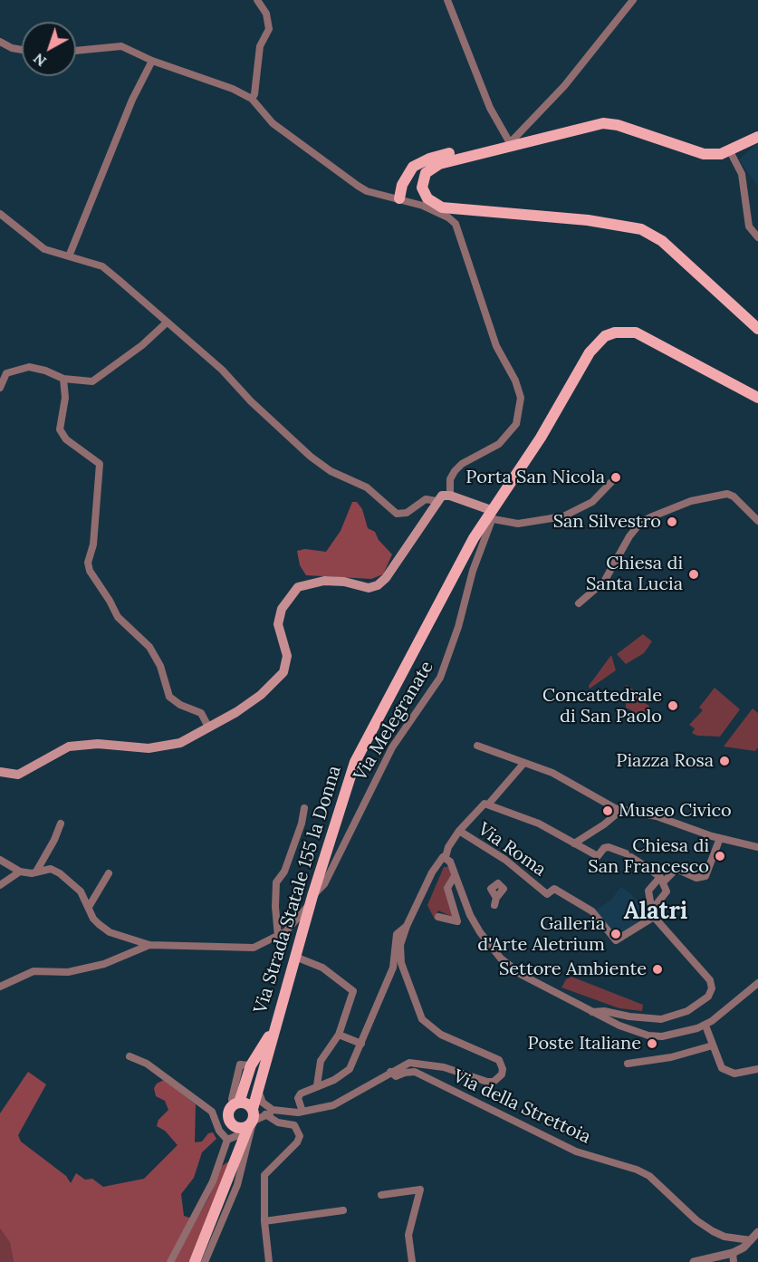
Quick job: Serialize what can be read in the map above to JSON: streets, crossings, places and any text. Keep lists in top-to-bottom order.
{
  "streets": {
    "main road": ["Via Strada Statale 155 la Donna"],
    "street": ["Via Melegranate", "Via Roma", "Via della Strettoia"]
  },
  "crossings": [
    ["Via Melegranate", "Via Strada Statale 155 la Donna"]
  ],
  "districts": ["Alatri"],
  "places": [
    "Porta San Nicola",
    "San Silvestro",
    "Chiesa di Santa Lucia",
    "Concattedrale di San Paolo",
    "Piazza Rosa",
    "Museo Civico",
    "Chiesa di San Francesco",
    "Galleria d'Arte Aletrium",
    "Settore Ambiente",
    "Poste Italiane"
  ],
  "north": "bottom left"
}
